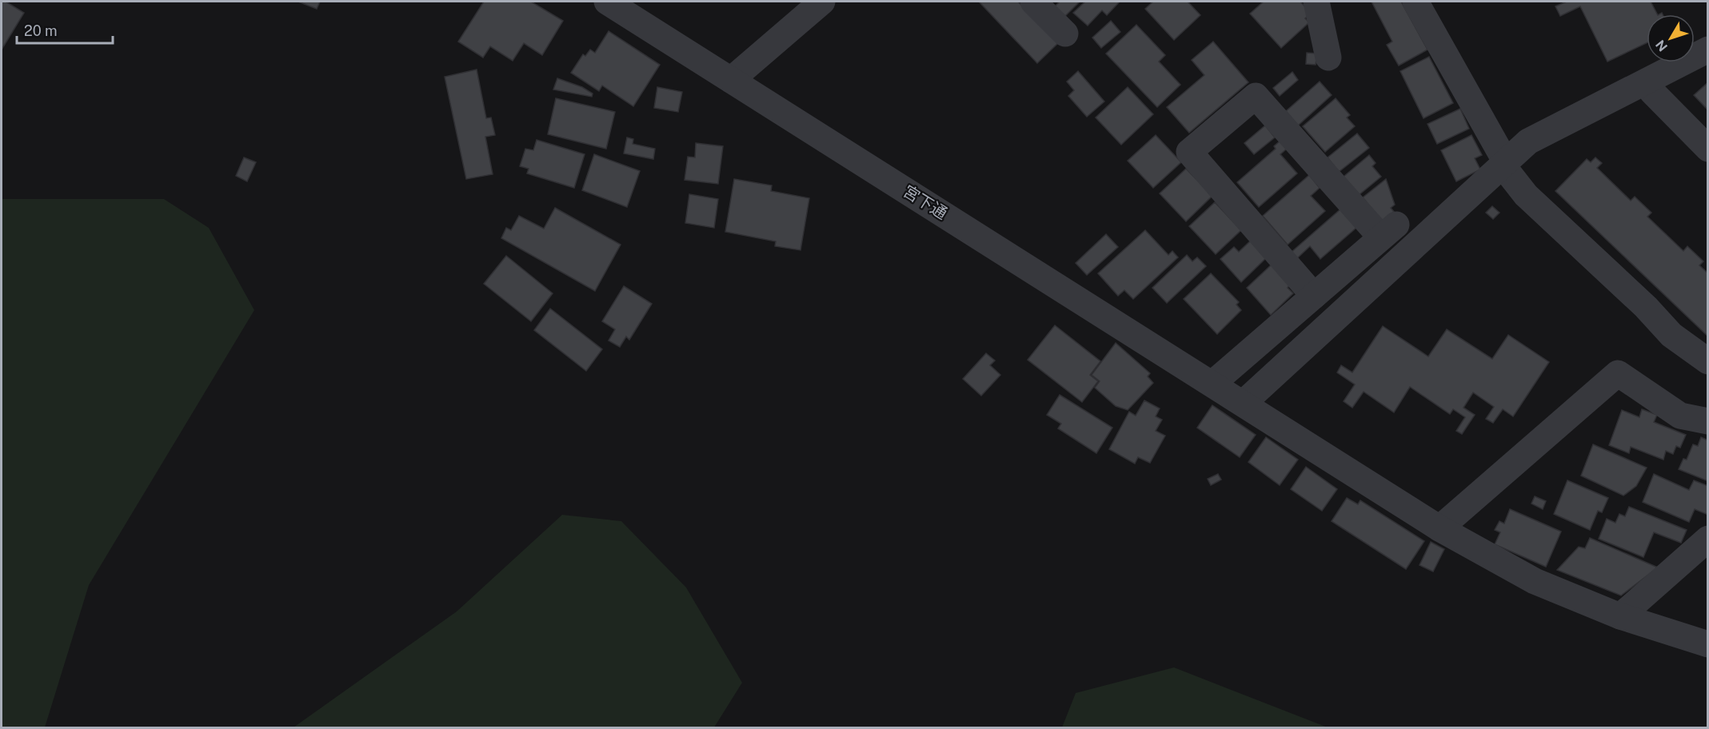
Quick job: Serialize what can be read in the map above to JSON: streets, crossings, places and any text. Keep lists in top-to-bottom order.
{
  "streets": {
    "street": ["宮下通"]
  },
  "scale_bar": "20 m",
  "north": "bottom left"
}
